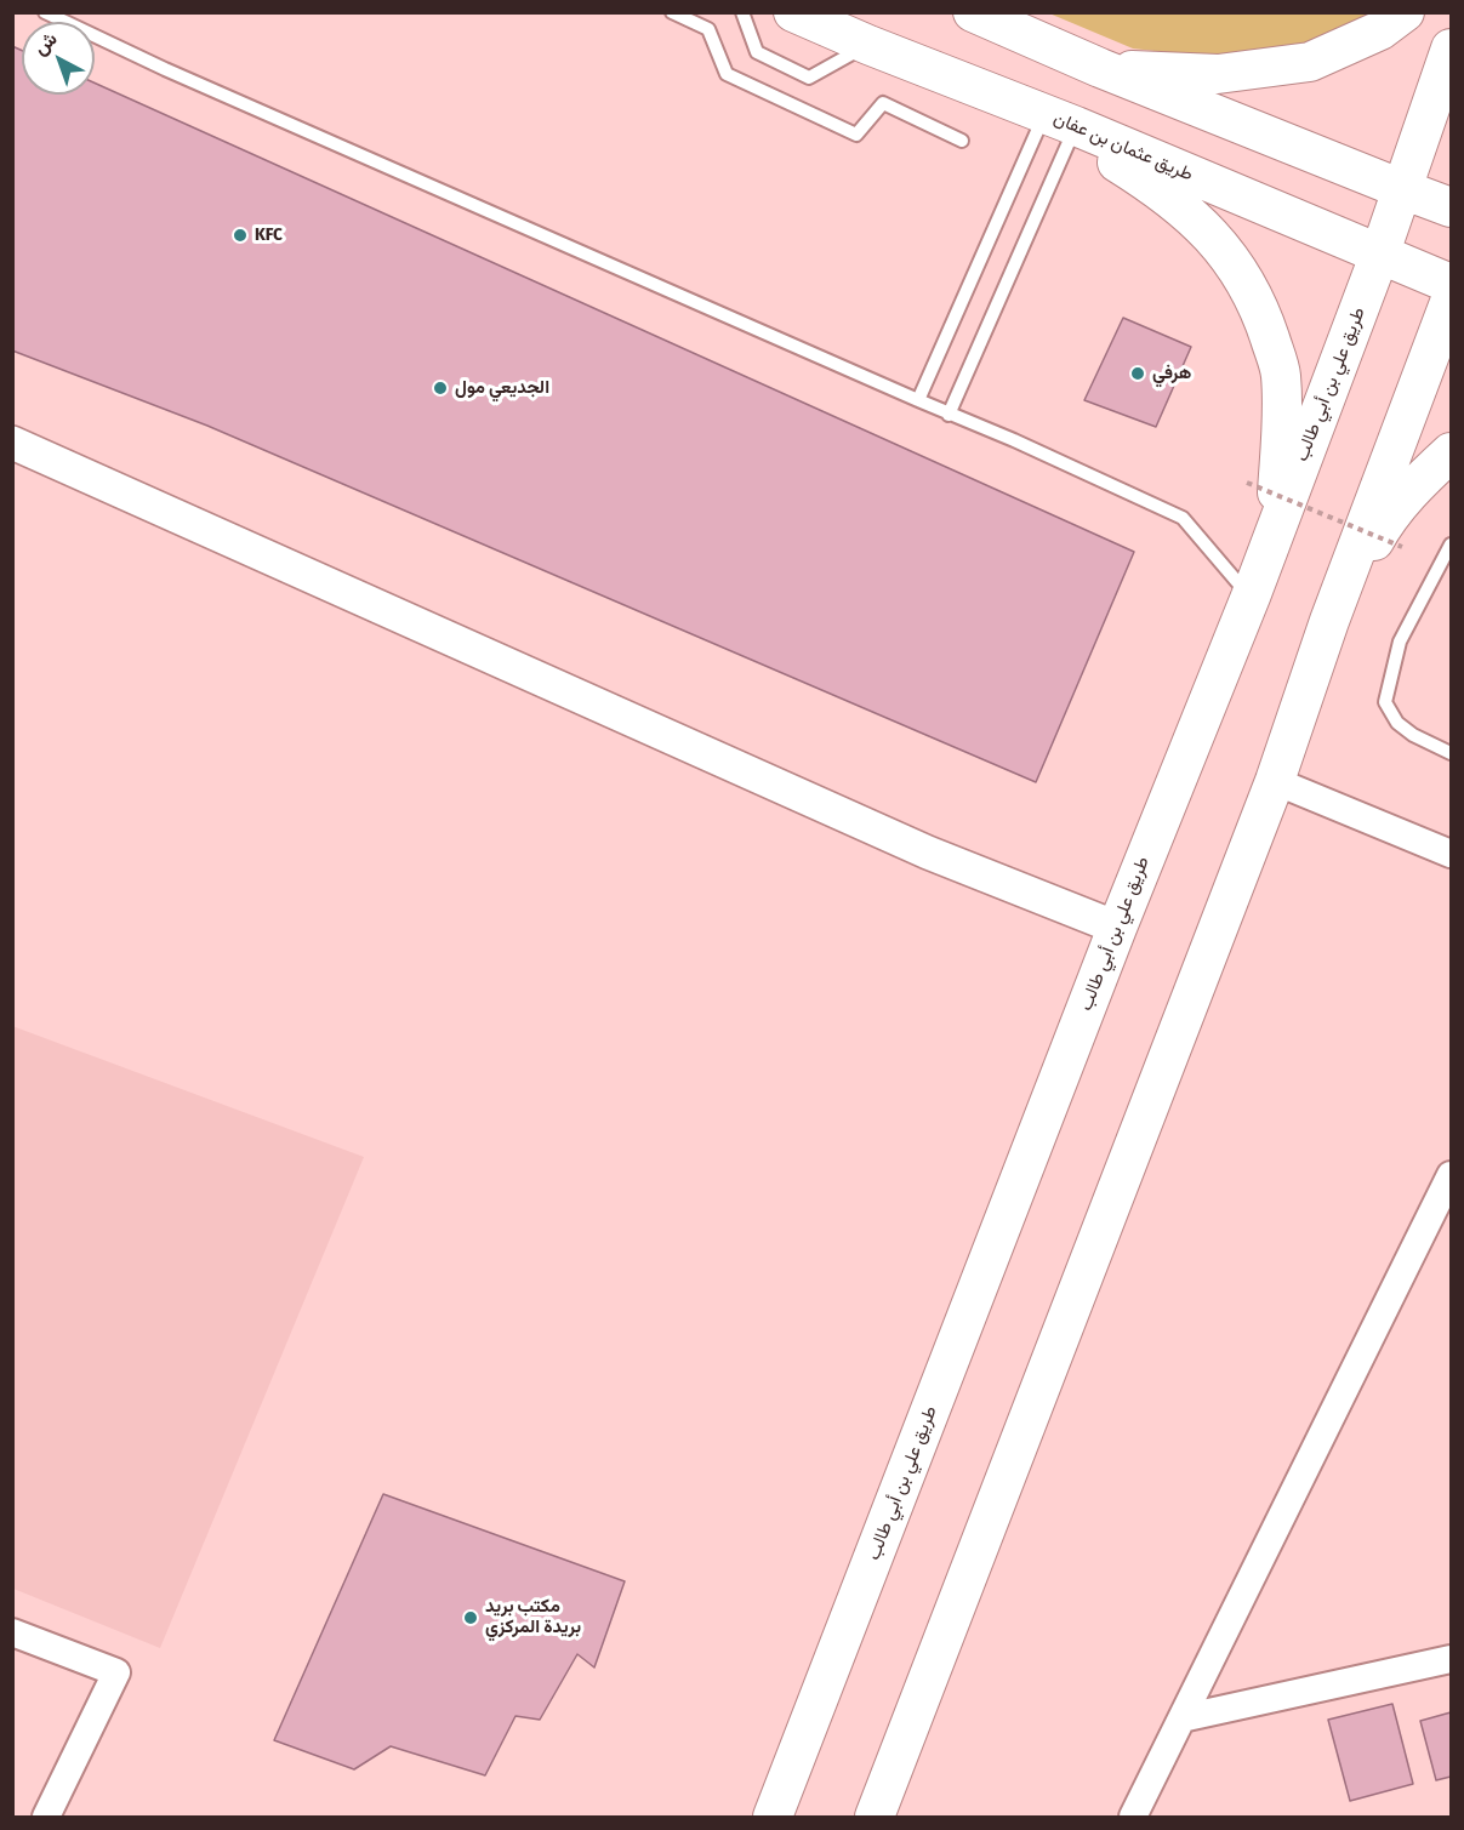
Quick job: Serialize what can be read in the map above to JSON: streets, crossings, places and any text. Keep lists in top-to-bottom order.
{
  "streets": {
    "main road": ["طريق عثمان بن عفان", "طريق علي بن أبي طالب"]
  },
  "crossings": [
    ["طريق عثمان بن عفان", "طريق علي بن أبي طالب"]
  ],
  "places": [
    "KFC",
    "هرفي",
    "الجديعي مول",
    "مكتب بريد بريدة المركزي"
  ],
  "north": "top left"
}
